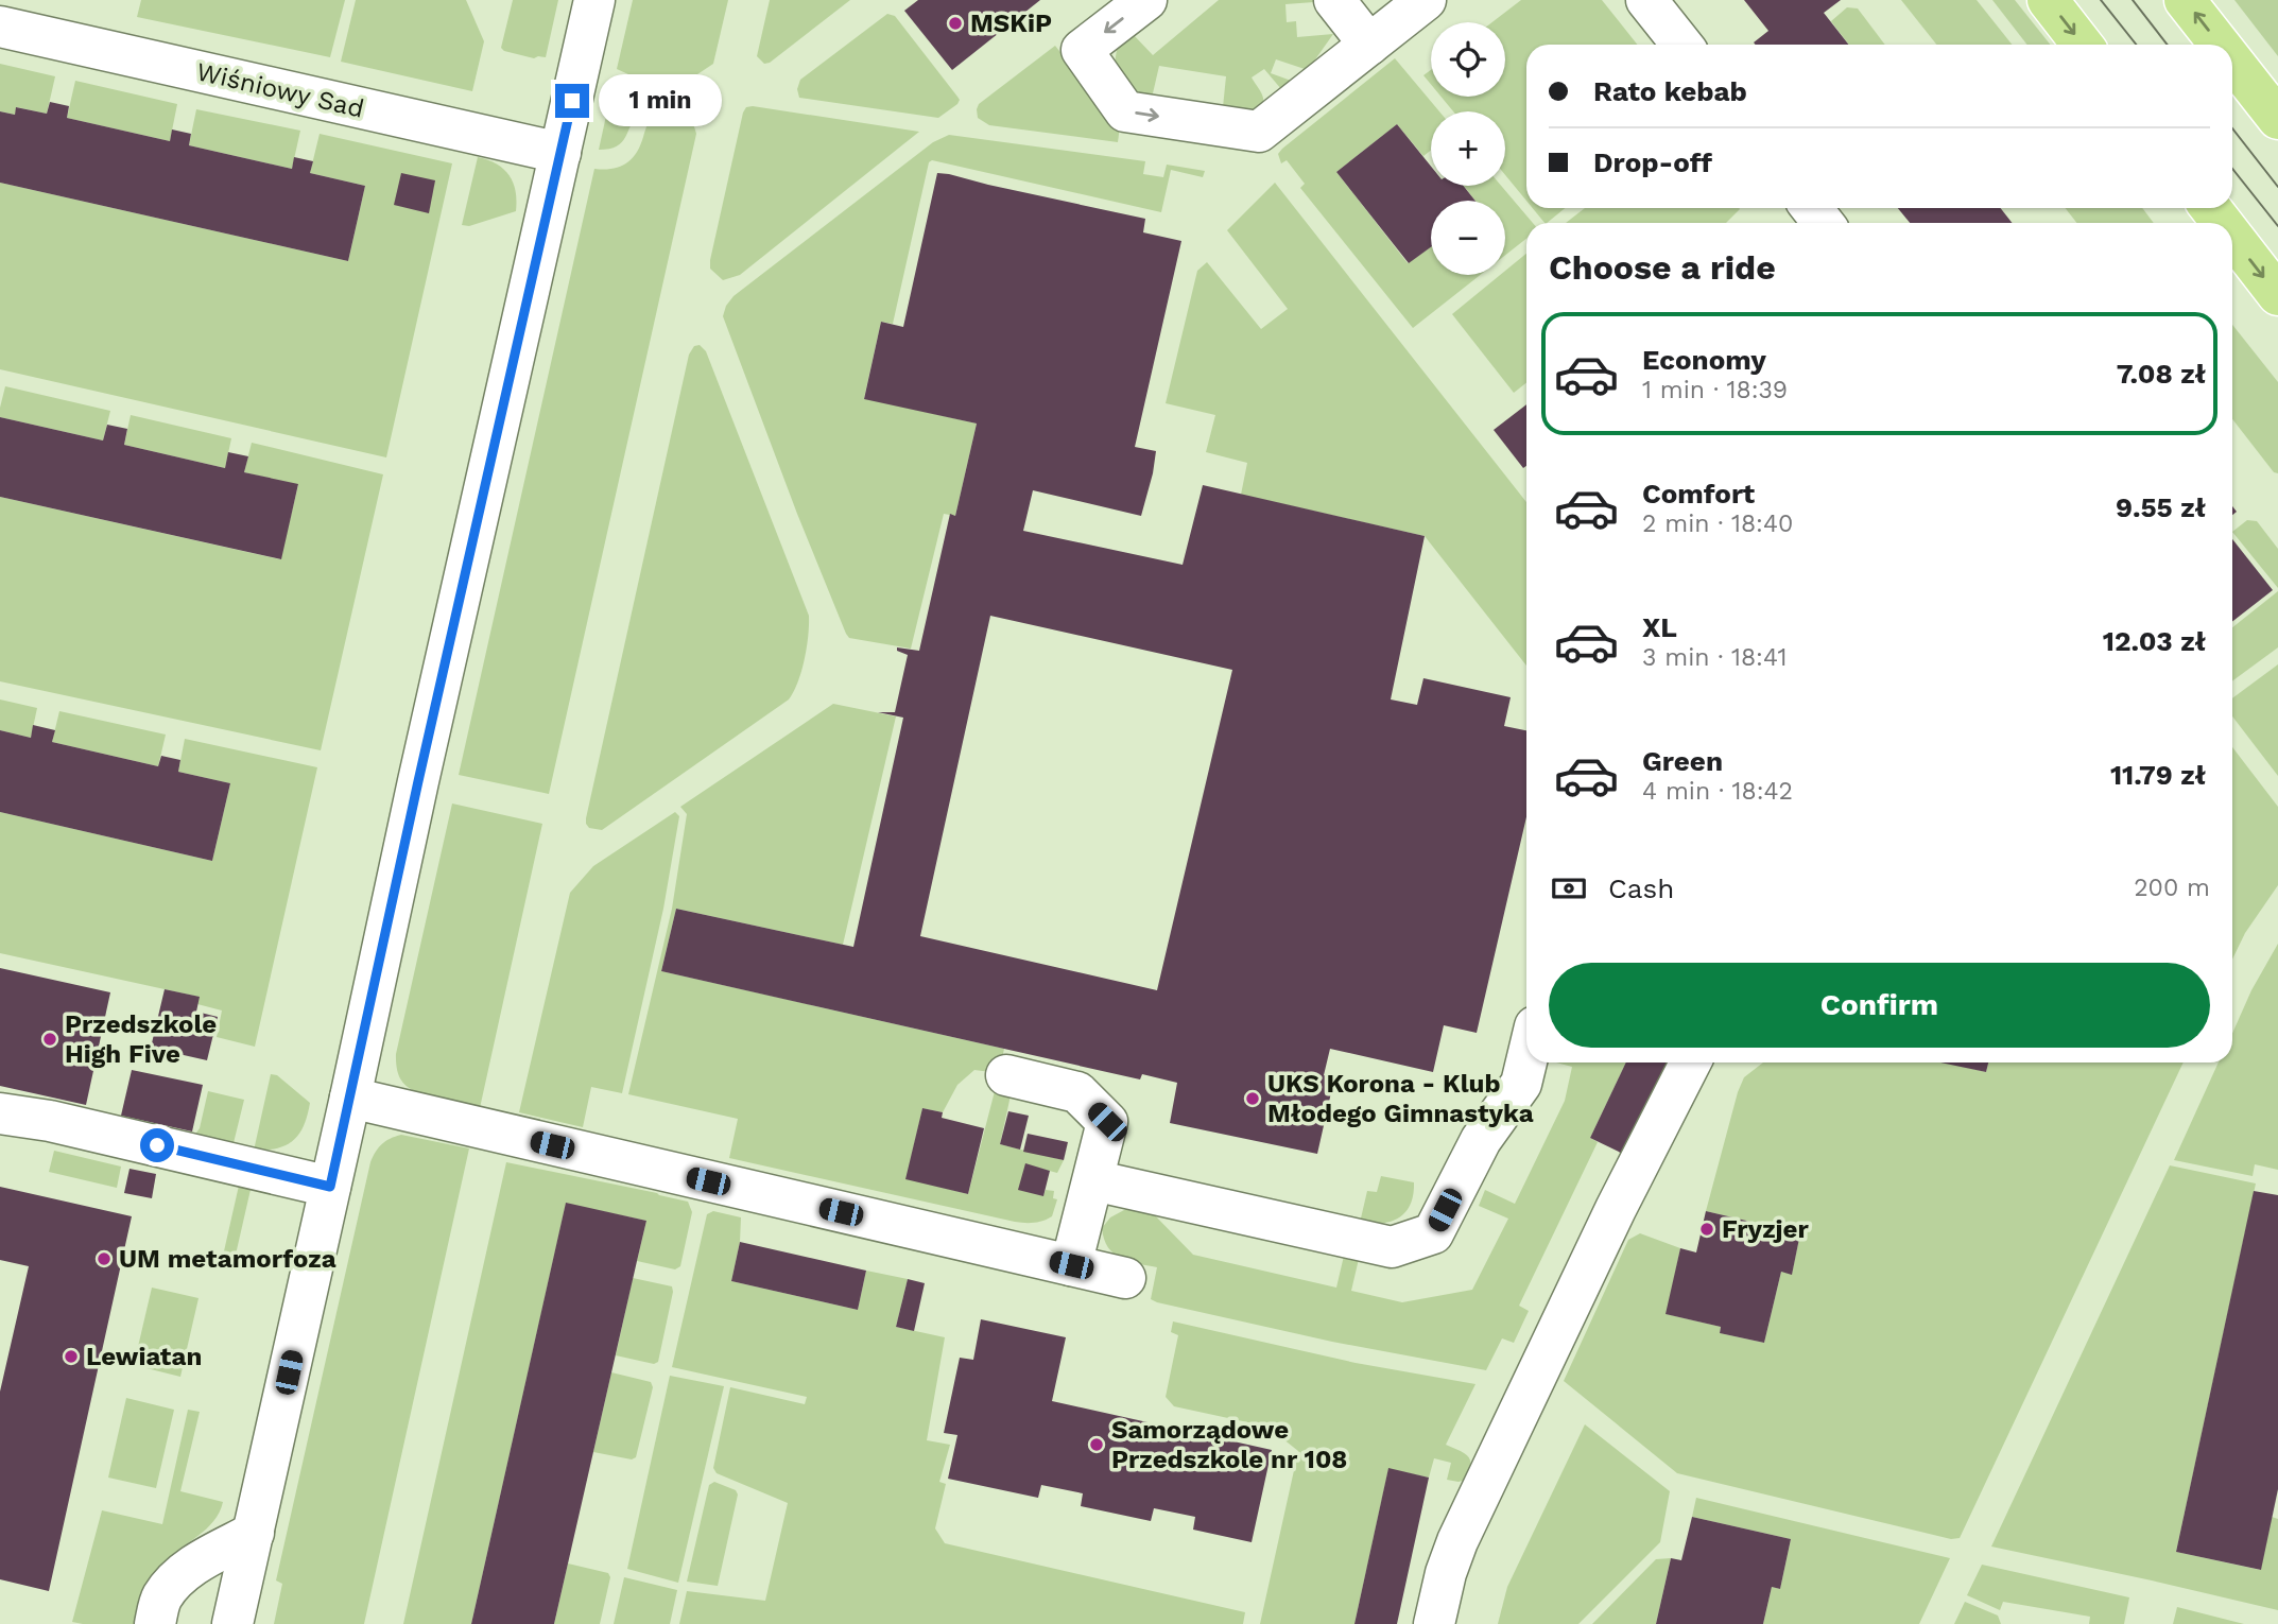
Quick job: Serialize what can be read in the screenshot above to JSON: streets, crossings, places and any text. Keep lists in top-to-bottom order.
{
  "streets": {
    "street": ["Wiśniowy Sad"]
  },
  "places": [
    "MSKiP",
    "Przedszkole High Five",
    "UKS Korona - Klub Młodego Gimnastyka",
    "Fryzjer",
    "UM metamorfoza",
    "Lewiatan",
    "Samorządowe Przedszkole nr 108"
  ],
  "page": {
    "map_buttons": ["+", "−"],
    "banner": ["Rato kebab", "Drop-off"],
    "bubble": "1 min",
    "heading": "Choose a ride",
    "list": [
      {
        "name": "Economy",
        "note": "1 min · 18:39",
        "value": "7.08 zł"
      },
      {
        "name": "Comfort",
        "note": "2 min · 18:40",
        "value": "9.55 zł"
      },
      {
        "name": "XL",
        "note": "3 min · 18:41",
        "value": "12.03 zł"
      },
      {
        "name": "Green",
        "note": "4 min · 18:42",
        "value": "11.79 zł"
      }
    ],
    "pay": ["Cash", "200 m"],
    "buttons": "Confirm"
  }
}
